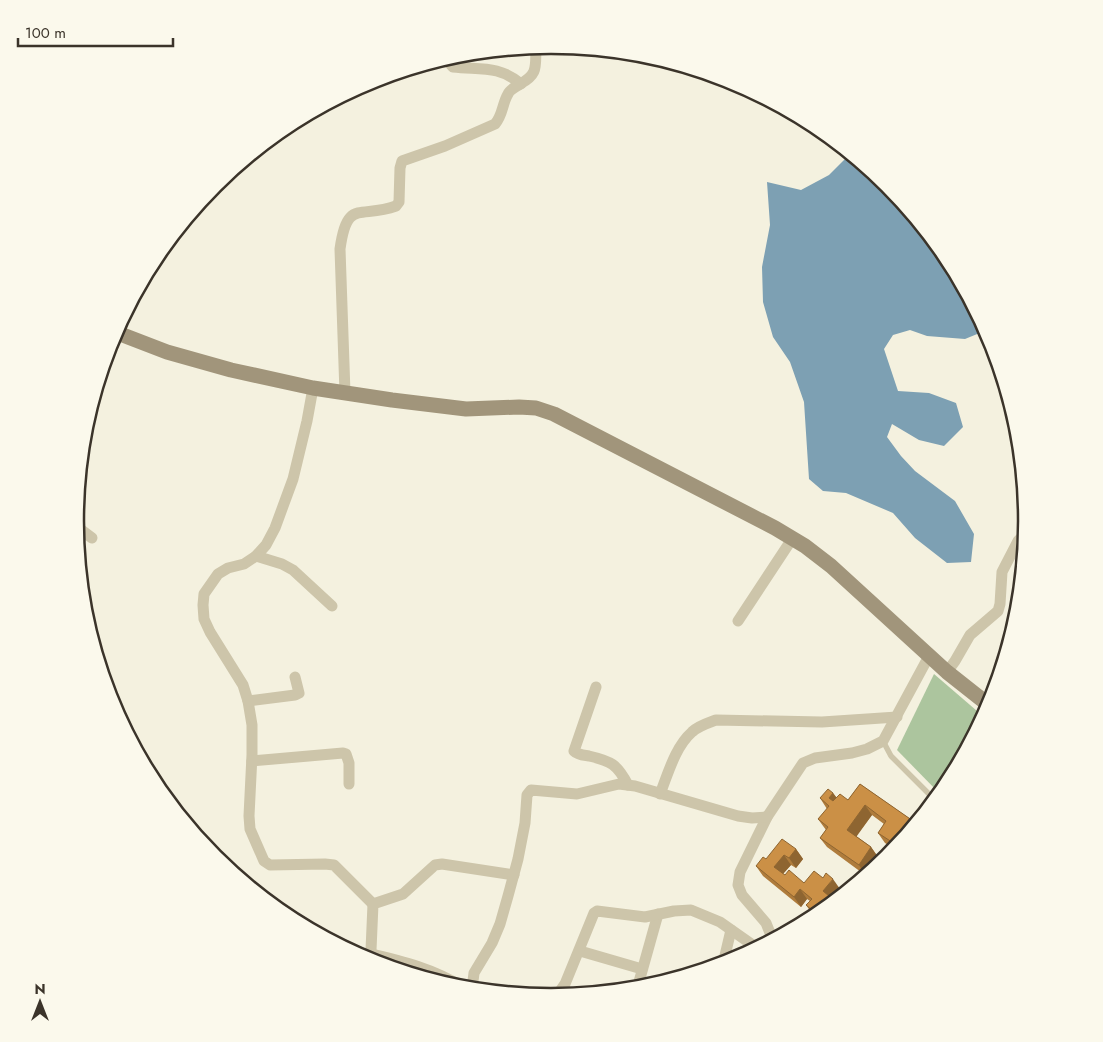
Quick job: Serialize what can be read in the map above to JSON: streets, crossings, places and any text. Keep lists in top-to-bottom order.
{
  "scale_bar": "100 m",
  "north": "top"
}
